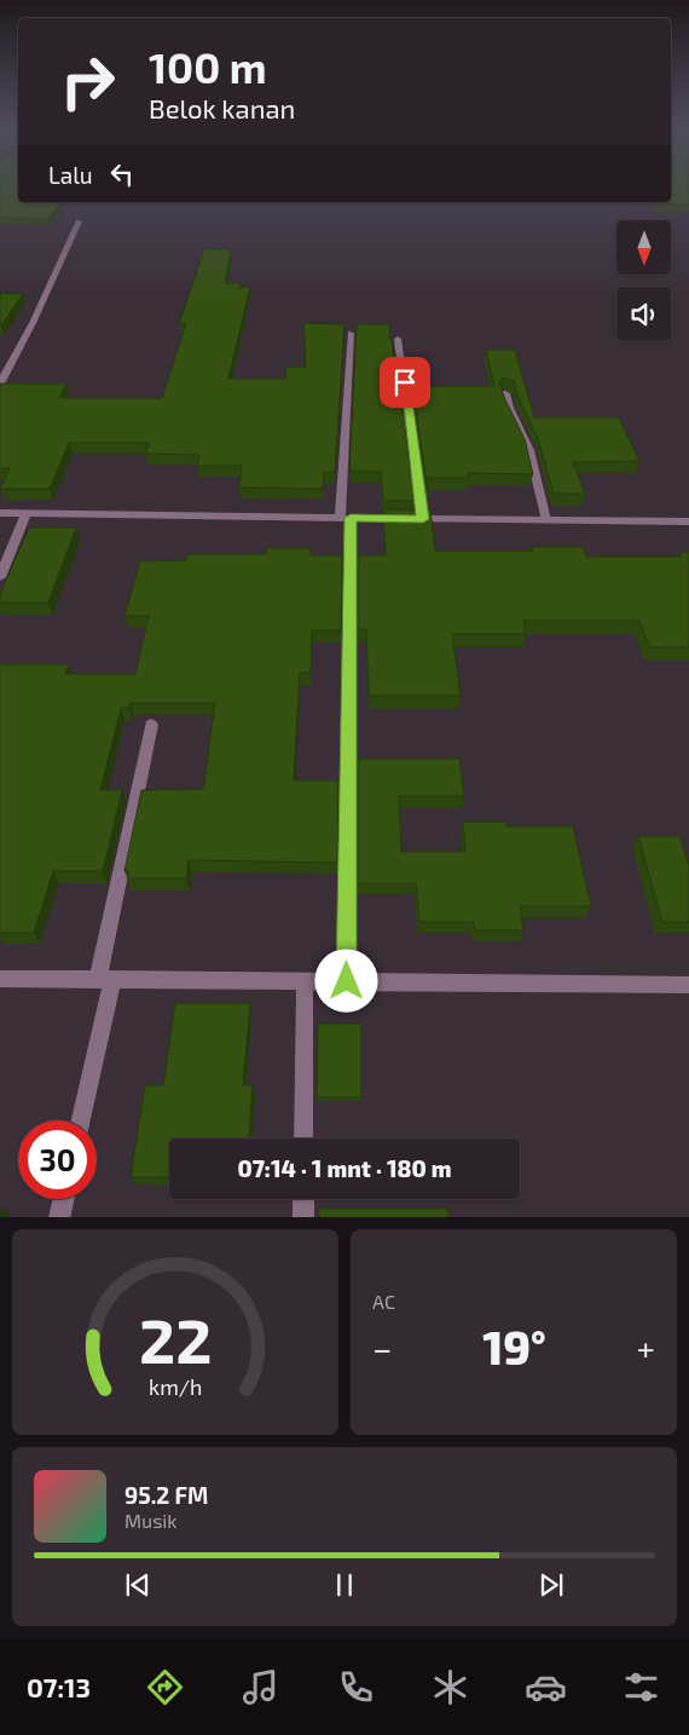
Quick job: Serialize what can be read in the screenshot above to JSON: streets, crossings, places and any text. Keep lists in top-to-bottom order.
{
  "north": "bottom",
  "page": {
    "turn": ["100 m", "Belok kanan"],
    "then": "Lalu",
    "limit": "30",
    "trip": "07:14 · 1 mnt · 180 m",
    "tile": "AC",
    "heat": ["−", "19°", "+"],
    "song": ["95.2 FM", "Musik"],
    "tabs": "07:13",
    "gauge": ["22", "km/h"]
  }
}
